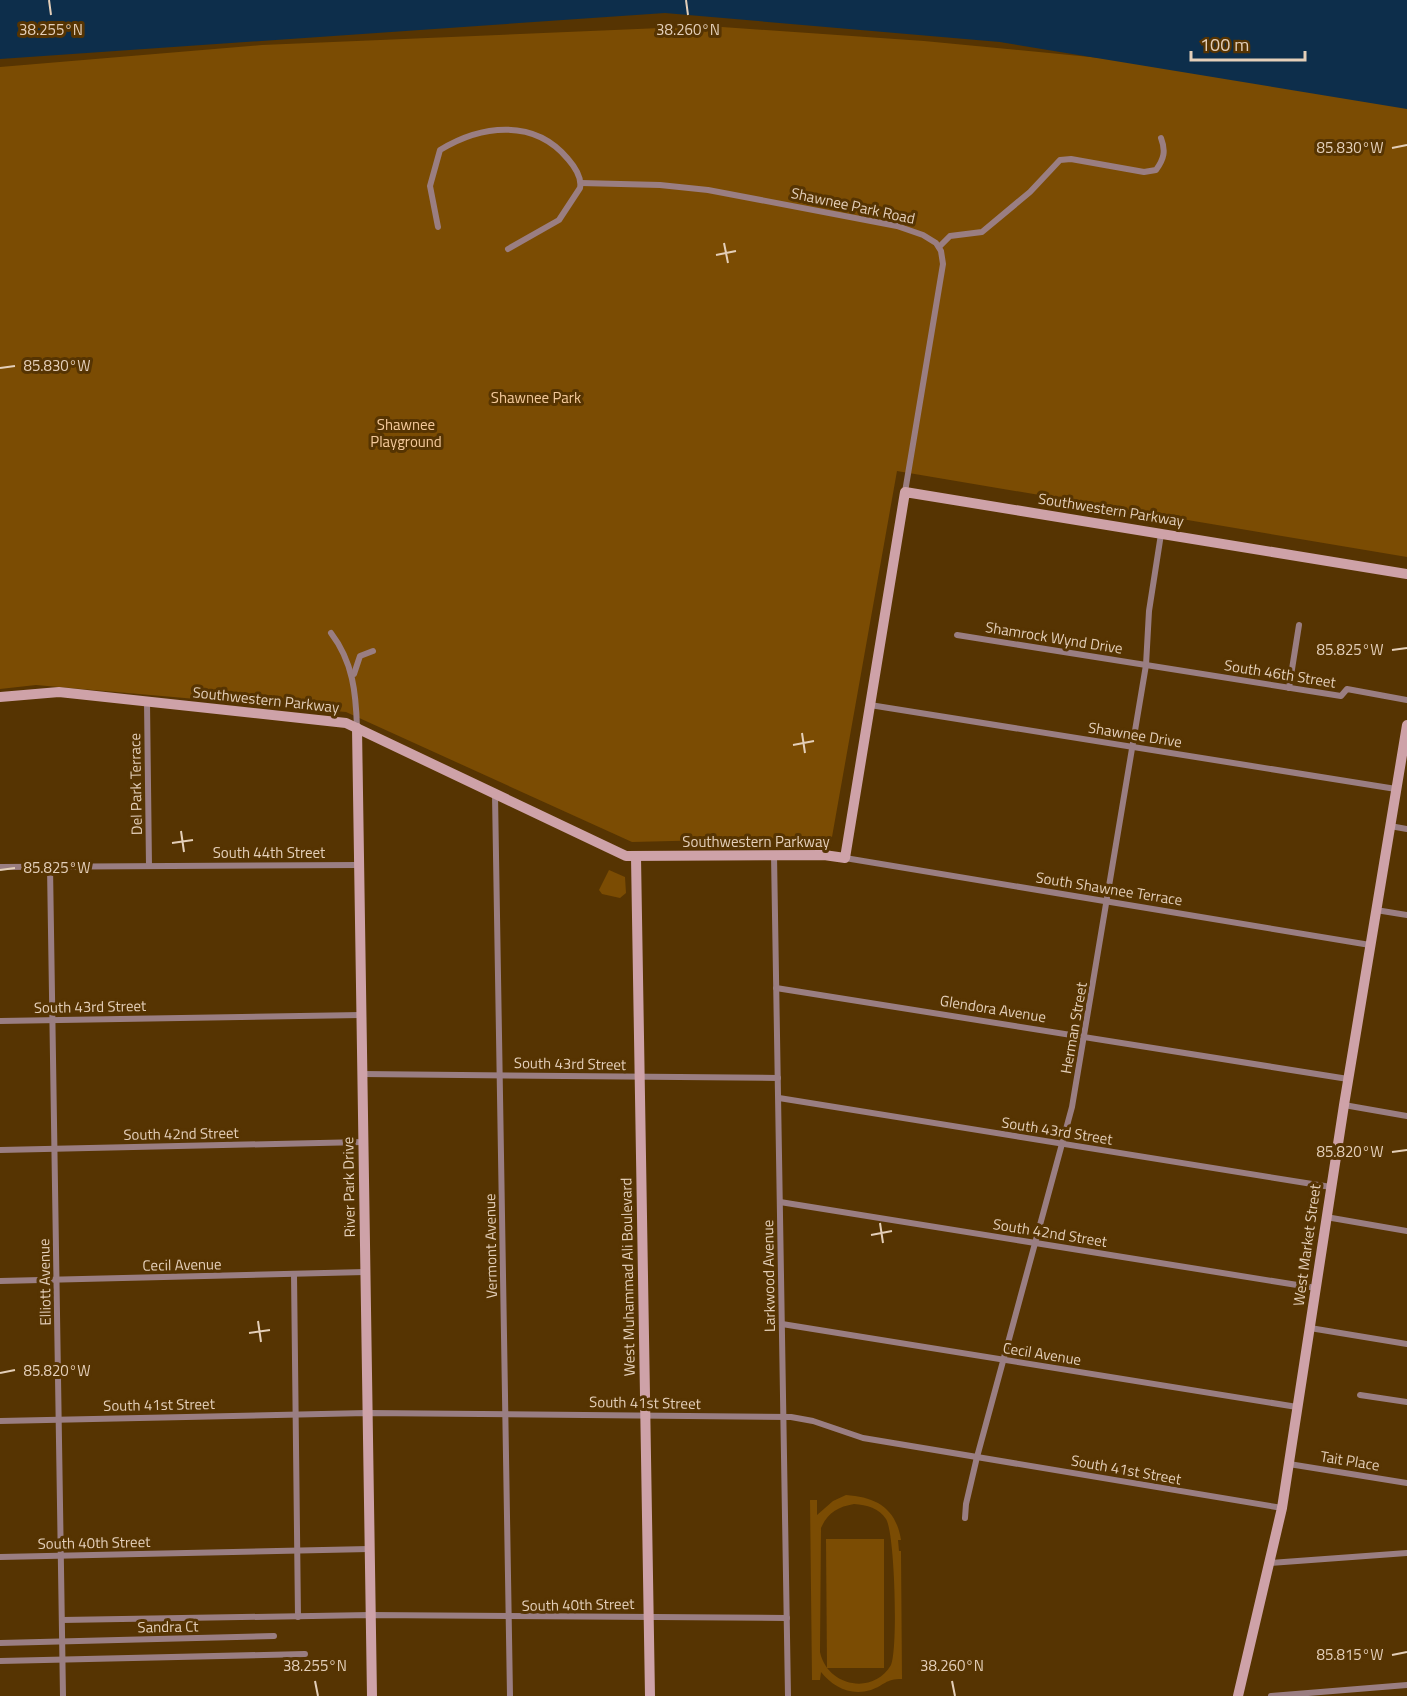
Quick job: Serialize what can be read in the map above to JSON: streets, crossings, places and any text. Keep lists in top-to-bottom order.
{
  "streets": {
    "street": [
      "Shawnee Park Road",
      "Southwestern Parkway",
      "Shamrock Wynd Drive",
      "South 46th Street",
      "Shawnee Drive",
      "Del Park Terrace",
      "South 44th Street",
      "South Shawnee Terrace",
      "South 43rd Street",
      "Glendora Avenue",
      "Herman Street",
      "South 42nd Street",
      "River Park Drive",
      "West Market Street",
      "Vermont Avenue",
      "Cecil Avenue",
      "Larkwood Avenue",
      "West Muhammad Ali Boulevard",
      "Elliott Avenue",
      "South 41st Street",
      "Tait Place",
      "South 40th Street",
      "Sandra Ct"
    ]
  },
  "crossings": [
    ["Southwestern Parkway", "Shawnee Drive"],
    ["Southwestern Parkway", "Del Park Terrace"],
    ["Southwestern Parkway", "South Shawnee Terrace"],
    ["Southwestern Parkway", "Herman Street"],
    ["Southwestern Parkway", "River Park Drive"],
    ["Southwestern Parkway", "Vermont Avenue"],
    ["Southwestern Parkway", "Larkwood Avenue"],
    ["Southwestern Parkway", "West Muhammad Ali Boulevard"],
    ["Shamrock Wynd Drive", "South 46th Street"],
    ["Shamrock Wynd Drive", "Herman Street"],
    ["South 46th Street", "Herman Street"],
    ["Shawnee Drive", "Herman Street"],
    ["Shawnee Drive", "West Market Street"],
    ["Del Park Terrace", "South 44th Street"],
    ["South 44th Street", "River Park Drive"],
    ["South 44th Street", "Elliott Avenue"],
    ["South Shawnee Terrace", "Herman Street"],
    ["South Shawnee Terrace", "West Market Street"],
    ["South 43rd Street", "Herman Street"],
    ["South 43rd Street", "River Park Drive"],
    ["South 43rd Street", "West Market Street"],
    ["South 43rd Street", "Vermont Avenue"],
    ["South 43rd Street", "Larkwood Avenue"],
    ["South 43rd Street", "West Muhammad Ali Boulevard"],
    ["South 43rd Street", "Elliott Avenue"],
    ["Glendora Avenue", "Herman Street"],
    ["Glendora Avenue", "West Market Street"],
    ["Glendora Avenue", "Larkwood Avenue"],
    ["Herman Street", "South 42nd Street"],
    ["Herman Street", "Cecil Avenue"],
    ["Herman Street", "South 41st Street"],
    ["South 42nd Street", "River Park Drive"],
    ["South 42nd Street", "West Market Street"],
    ["South 42nd Street", "Larkwood Avenue"],
    ["South 42nd Street", "Elliott Avenue"],
    ["River Park Drive", "Cecil Avenue"],
    ["River Park Drive", "South 41st Street"],
    ["River Park Drive", "South 40th Street"],
    ["West Market Street", "Cecil Avenue"],
    ["West Market Street", "South 41st Street"],
    ["West Market Street", "Tait Place"],
    ["Vermont Avenue", "South 41st Street"],
    ["Vermont Avenue", "South 40th Street"],
    ["Cecil Avenue", "Larkwood Avenue"],
    ["Cecil Avenue", "Elliott Avenue"],
    ["Larkwood Avenue", "South 41st Street"],
    ["Larkwood Avenue", "South 40th Street"],
    ["West Muhammad Ali Boulevard", "South 41st Street"],
    ["West Muhammad Ali Boulevard", "South 40th Street"],
    ["Elliott Avenue", "South 41st Street"],
    ["Elliott Avenue", "South 40th Street"],
    ["Elliott Avenue", "Sandra Ct"]
  ],
  "parks": ["Shawnee Park", "Shawnee Playground"],
  "scale_bar": "100 m",
  "coordinates": [
    "38.255°N",
    "38.260°N",
    "85.830°W",
    "85.825°W",
    "85.820°W",
    "85.815°W"
  ]
}
